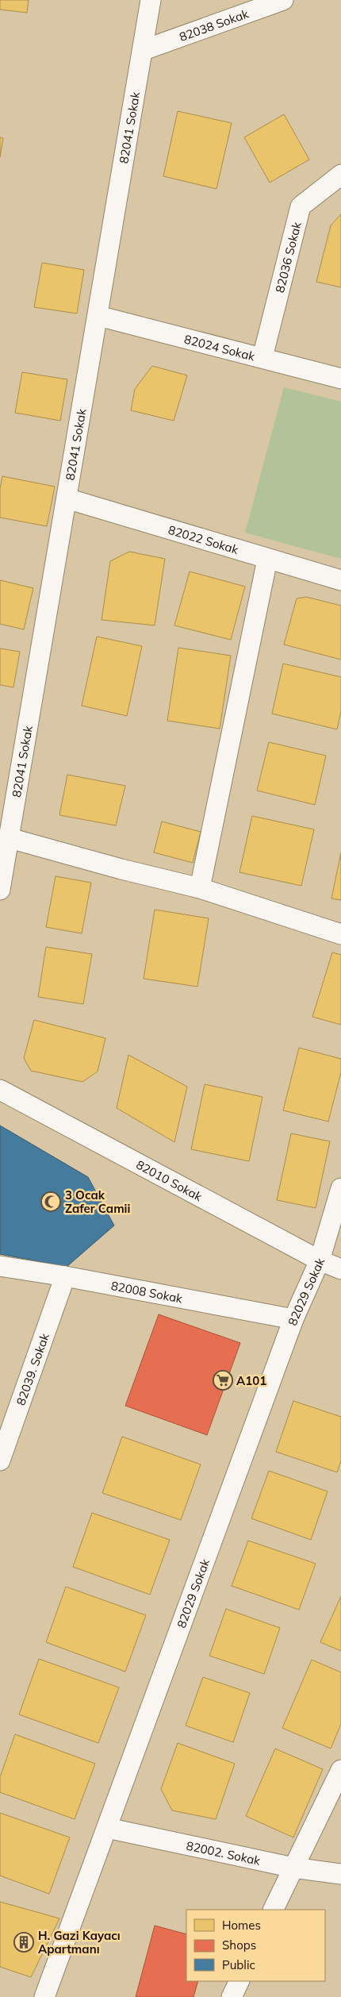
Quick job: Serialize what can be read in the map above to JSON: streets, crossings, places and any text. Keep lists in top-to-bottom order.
{
  "streets": {
    "street": [
      "82038 Sokak",
      "82041 Sokak",
      "82036 Sokak",
      "82024 Sokak",
      "82022 Sokak",
      "82010 Sokak",
      "82029 Sokak",
      "82008 Sokak",
      "82039. Sokak",
      "82002. Sokak"
    ]
  },
  "crossings": [
    ["82038 Sokak", "82041 Sokak"],
    ["82041 Sokak", "82024 Sokak"],
    ["82041 Sokak", "82022 Sokak"],
    ["82036 Sokak", "82024 Sokak"],
    ["82010 Sokak", "82029 Sokak"],
    ["82029 Sokak", "82008 Sokak"],
    ["82029 Sokak", "82002. Sokak"],
    ["82008 Sokak", "82039. Sokak"]
  ],
  "places": {
    "mosque": ["3 Ocak Zafer Camii"],
    "supermarket": ["A101"],
    "building": ["H. Gazi Kayacı Apartmanı"]
  },
  "legend": ["Homes", "Shops", "Public"]
}
